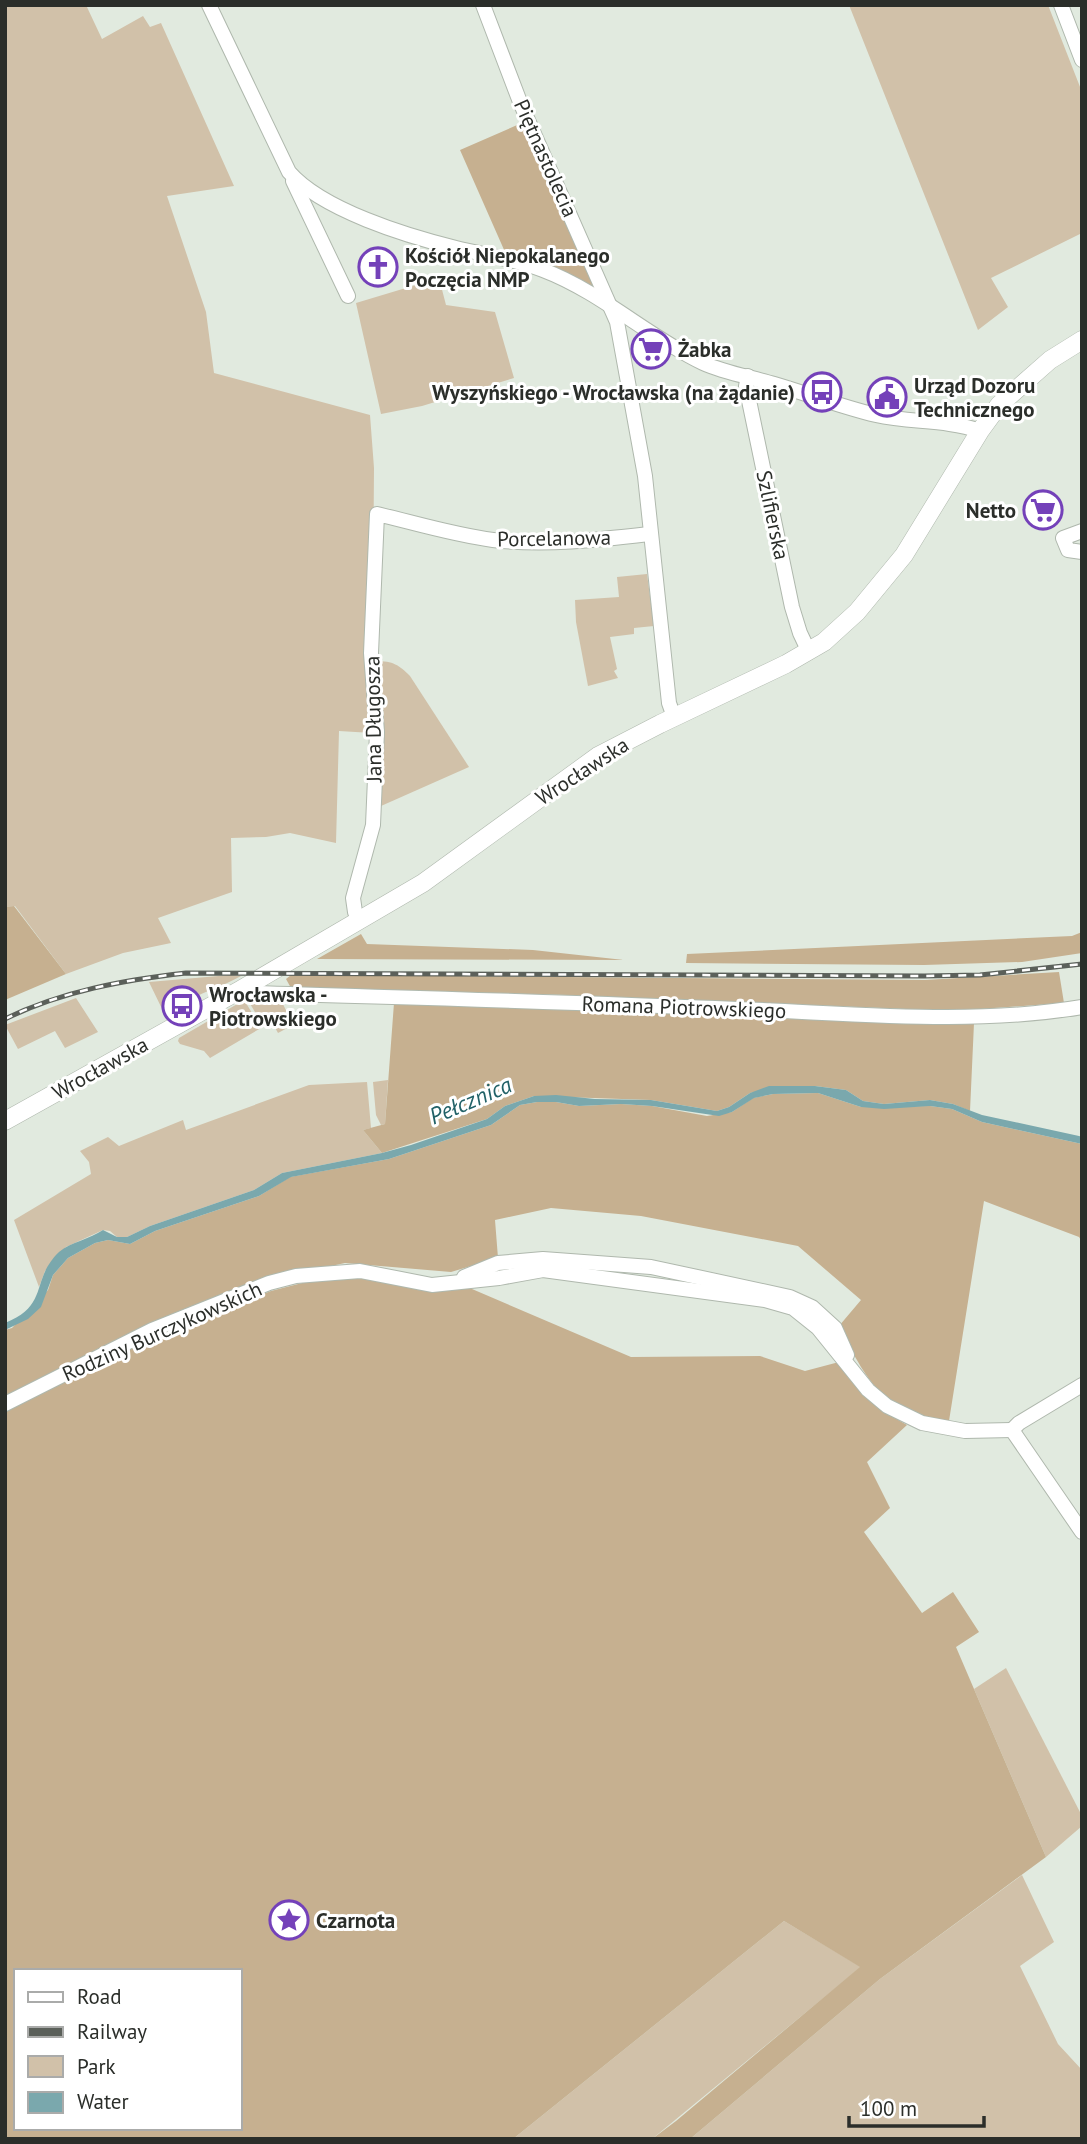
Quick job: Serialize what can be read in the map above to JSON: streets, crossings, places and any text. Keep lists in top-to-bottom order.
{
  "streets": {
    "main road": ["Wrocławska"],
    "street": [
      "Piętnastolecia",
      "Szlifierska",
      "Porcelanowa",
      "Jana Długosza",
      "Romana Piotrowskiego",
      "Rodziny Burczykowskich"
    ]
  },
  "crossings": [
    ["Piętnastolecia", "Porcelanowa"],
    ["Piętnastolecia", "Wrocławska"],
    ["Szlifierska", "Wrocławska"],
    ["Porcelanowa", "Jana Długosza"],
    ["Jana Długosza", "Wrocławska"],
    ["Wrocławska", "Romana Piotrowskiego"]
  ],
  "water": ["Pełcznica"],
  "places": {
    "church": ["Kościół Niepokalanego Poczęcia NMP"],
    "supermarket": ["Żabka", "Netto"],
    "bus stop": ["Wyszyńskiego - Wrocławska (na żądanie)", "Wrocławska - Piotrowskiego"],
    "public building": ["Urząd Dozoru Technicznego"],
    "place": ["Czarnota"]
  },
  "legend": [
    "Road",
    "Railway",
    "Park",
    "Water"
  ],
  "scale_bar": "100 m"
}
